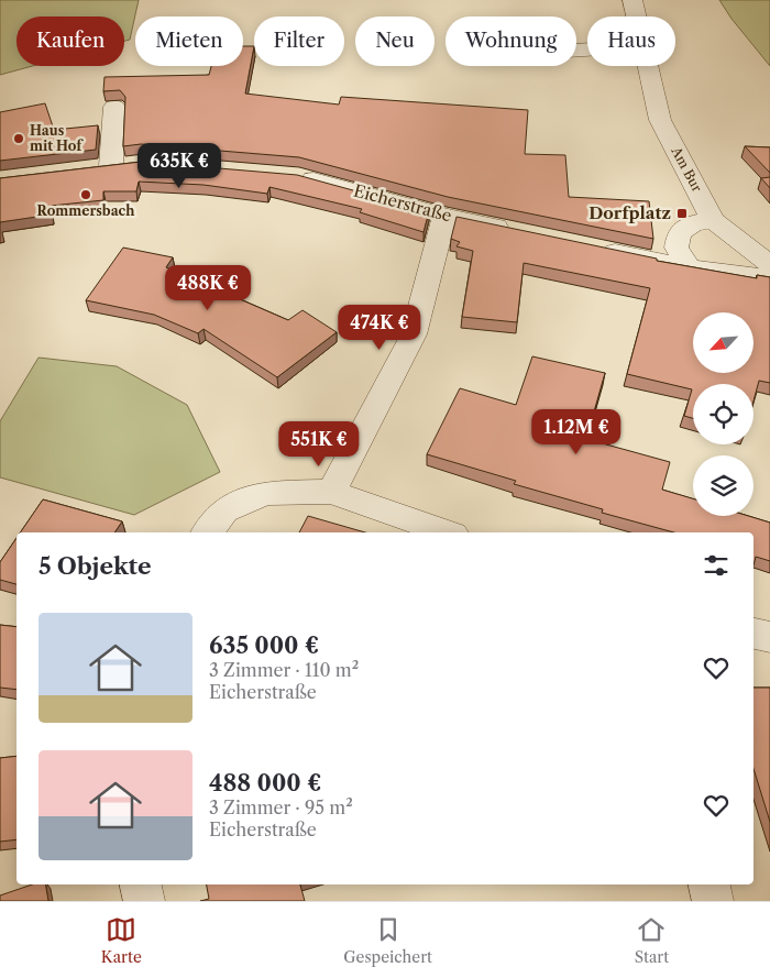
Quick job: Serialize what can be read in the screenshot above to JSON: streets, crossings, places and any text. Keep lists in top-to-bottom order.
{
  "streets": {
    "street": ["Am Bur", "Eicherstraße"]
  },
  "places": {
    "other": ["Haus mit Hof", "Rommersbach"],
    "transit": ["Dorfplatz"]
  },
  "north": "bottom left",
  "page": {
    "chip": [
      "Kaufen",
      "Mieten",
      "Filter",
      "Neu",
      "Wohnung",
      "Haus"
    ],
    "price": [
      "635K €",
      "488K €",
      "474K €",
      "1.12M €",
      "551K €"
    ],
    "heading": "5 Objekte",
    "list": [
      {
        "name": "635 000 €",
        "note": "3 Zimmer · 110 m² · Eicherstraße"
      },
      {
        "name": "488 000 €",
        "note": "3 Zimmer · 95 m² · Eicherstraße"
      }
    ],
    "tabs": ["Karte", "Gespeichert", "Start"]
  }
}
